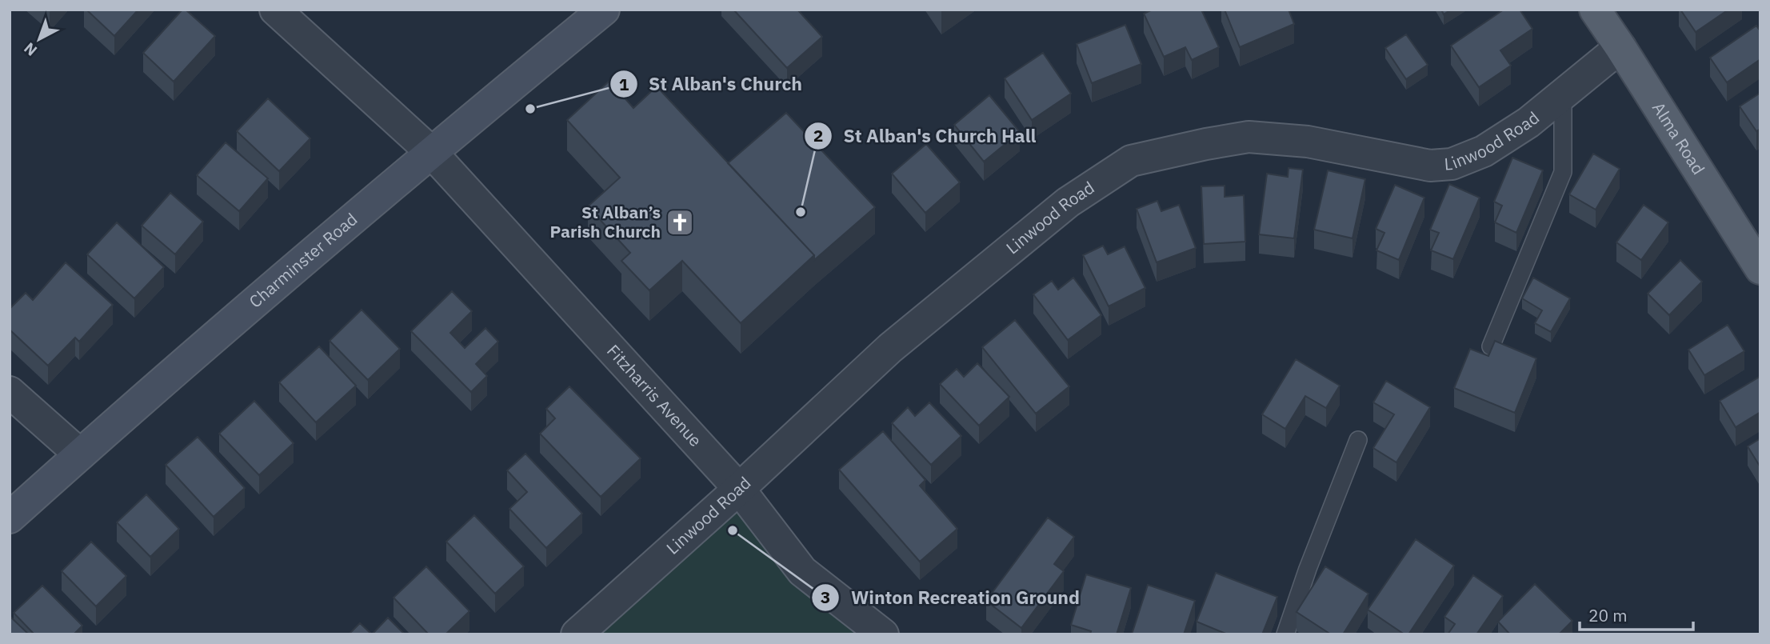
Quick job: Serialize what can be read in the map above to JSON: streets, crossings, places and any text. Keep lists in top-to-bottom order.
{
  "streets": {
    "main road": ["Alma Road", "Charminster Road"],
    "street": ["Linwood Road", "Fitzharris Avenue"]
  },
  "crossings": [
    ["Linwood Road", "Alma Road"],
    ["Linwood Road", "Fitzharris Avenue"],
    ["Charminster Road", "Fitzharris Avenue"]
  ],
  "places": {
    "other": ["St Alban's Church", "St Alban's Church Hall", "Winton Recreation Ground"],
    "church": ["St Alban’s Parish Church"]
  },
  "scale_bar": "20 m",
  "north": "bottom left"
}
